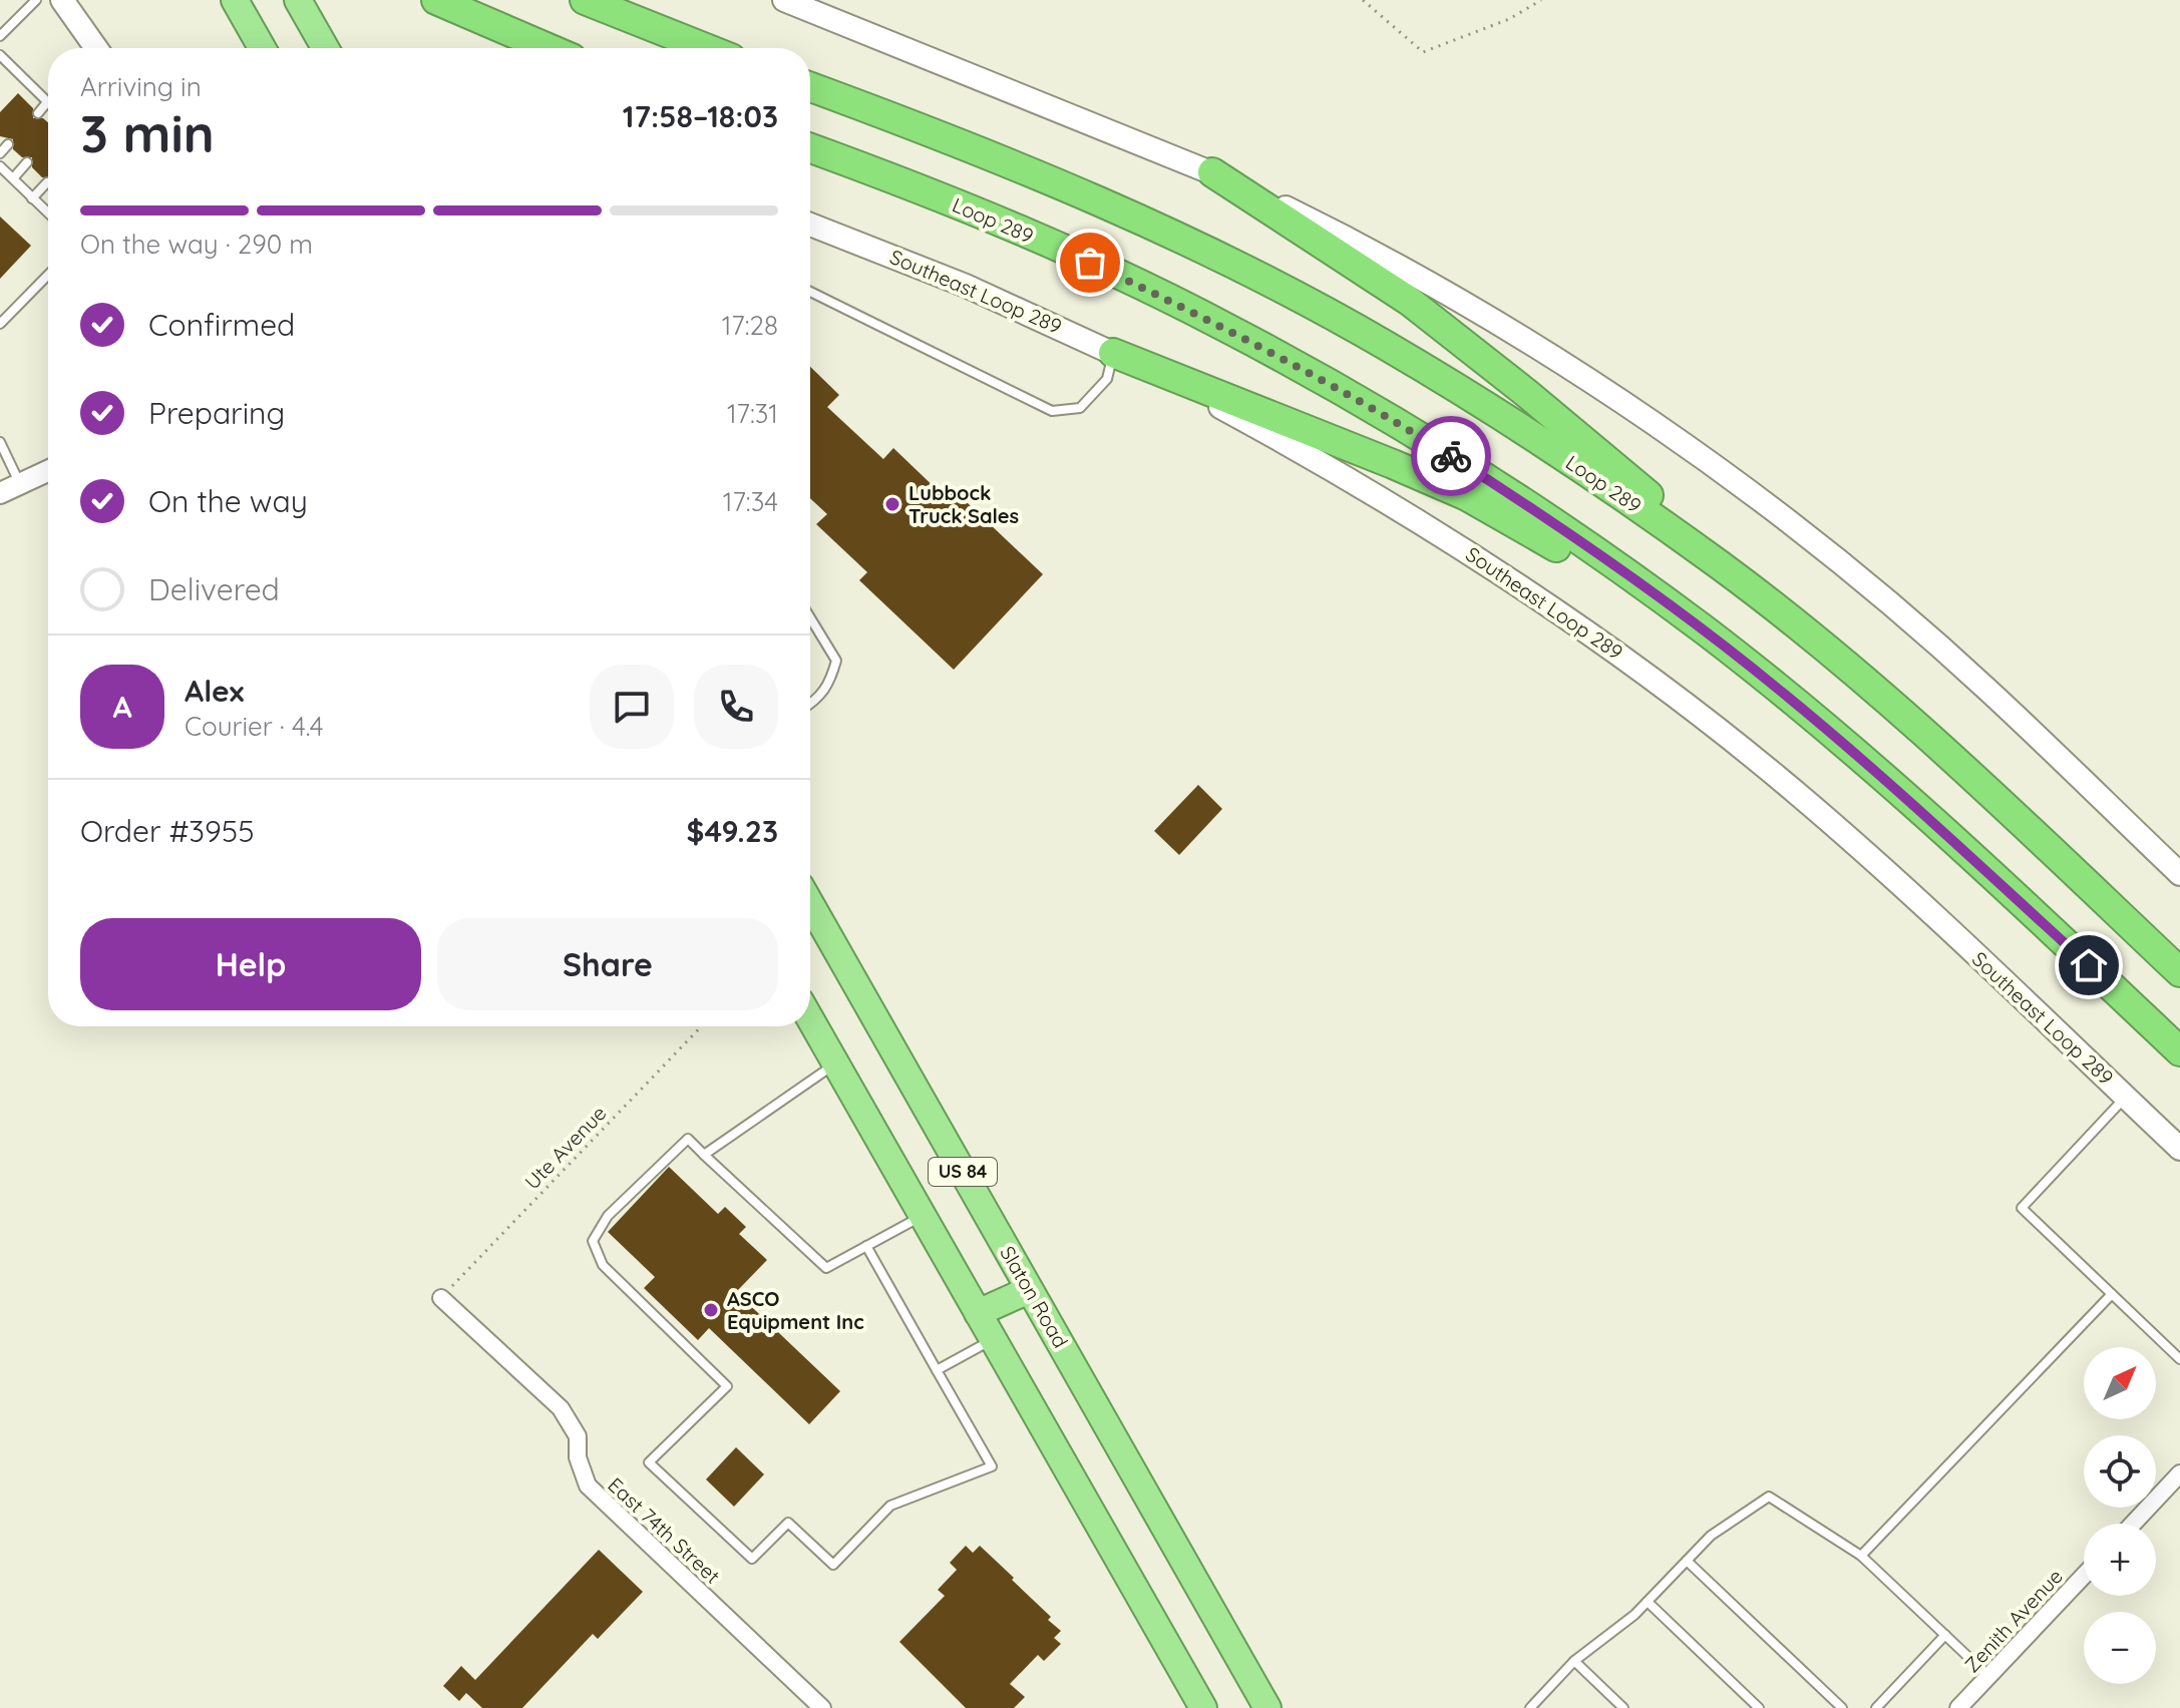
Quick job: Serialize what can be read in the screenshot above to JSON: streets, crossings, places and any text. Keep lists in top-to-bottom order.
{
  "streets": {
    "highway": ["Loop 289", "US 84", "Slaton Road"],
    "main road": ["Southeast Loop 289"],
    "street": ["East 74th Street", "Zenith Avenue"],
    "path": ["Ute Avenue"]
  },
  "crossings": [
    ["Ute Avenue", "East 74th Street"]
  ],
  "places": ["Lubbock Truck Sales", "ASCO Equipment Inc"],
  "north": "top right",
  "page": {
    "heading": ["3 min", "Arriving in", "17:58–18:03"],
    "panel": [
      "Alex",
      "Courier · 4.4",
      "Order #3955",
      "$49.23"
    ],
    "bar": "On the way · 290 m",
    "list": [
      ["Confirmed", "17:28"],
      ["Preparing", "17:31"],
      ["On the way", "17:34"],
      "Delivered"
    ],
    "round": "A",
    "buttons": ["Help", "Share"],
    "map_buttons": ["+", "−"]
  }
}
